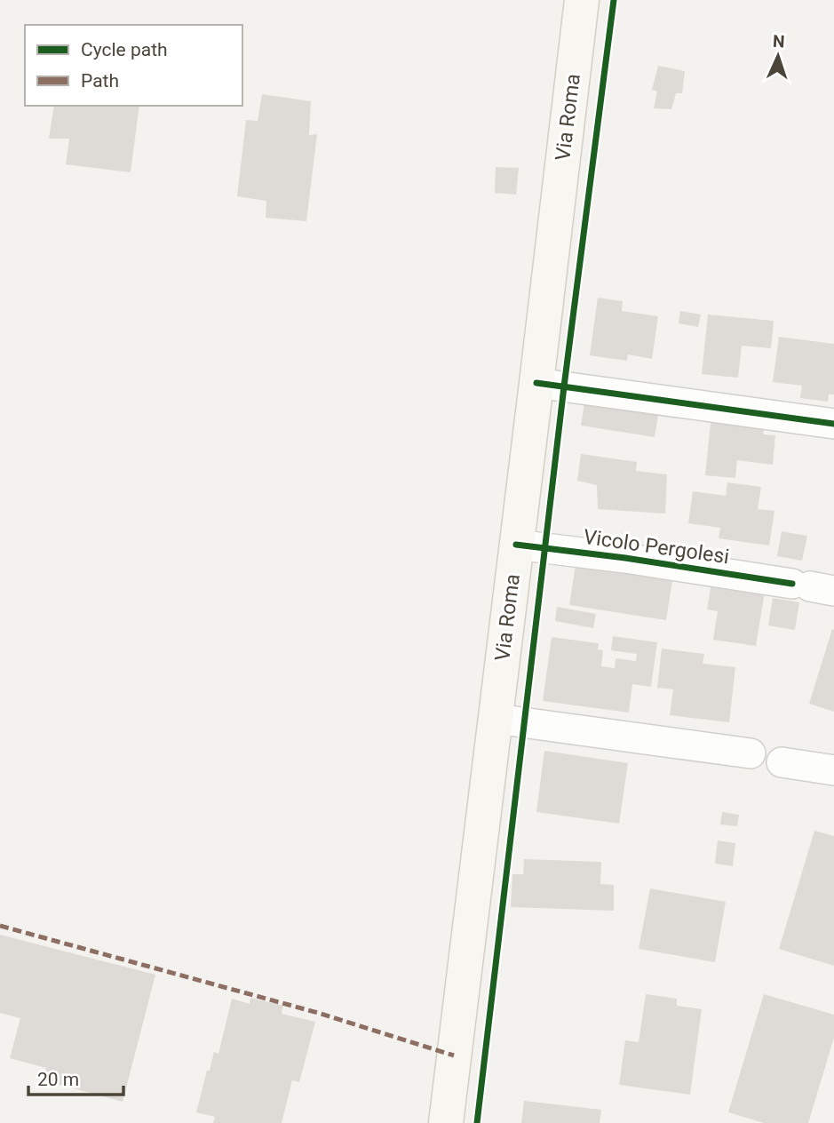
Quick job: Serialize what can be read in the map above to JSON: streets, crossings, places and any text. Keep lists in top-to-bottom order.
{
  "streets": {
    "main road": ["Via Roma"],
    "street": ["Vicolo Pergolesi"]
  },
  "crossings": [
    ["Via Roma", "Vicolo Pergolesi"]
  ],
  "legend": ["Cycle path", "Path"],
  "scale_bar": "20 m",
  "north": "top"
}
